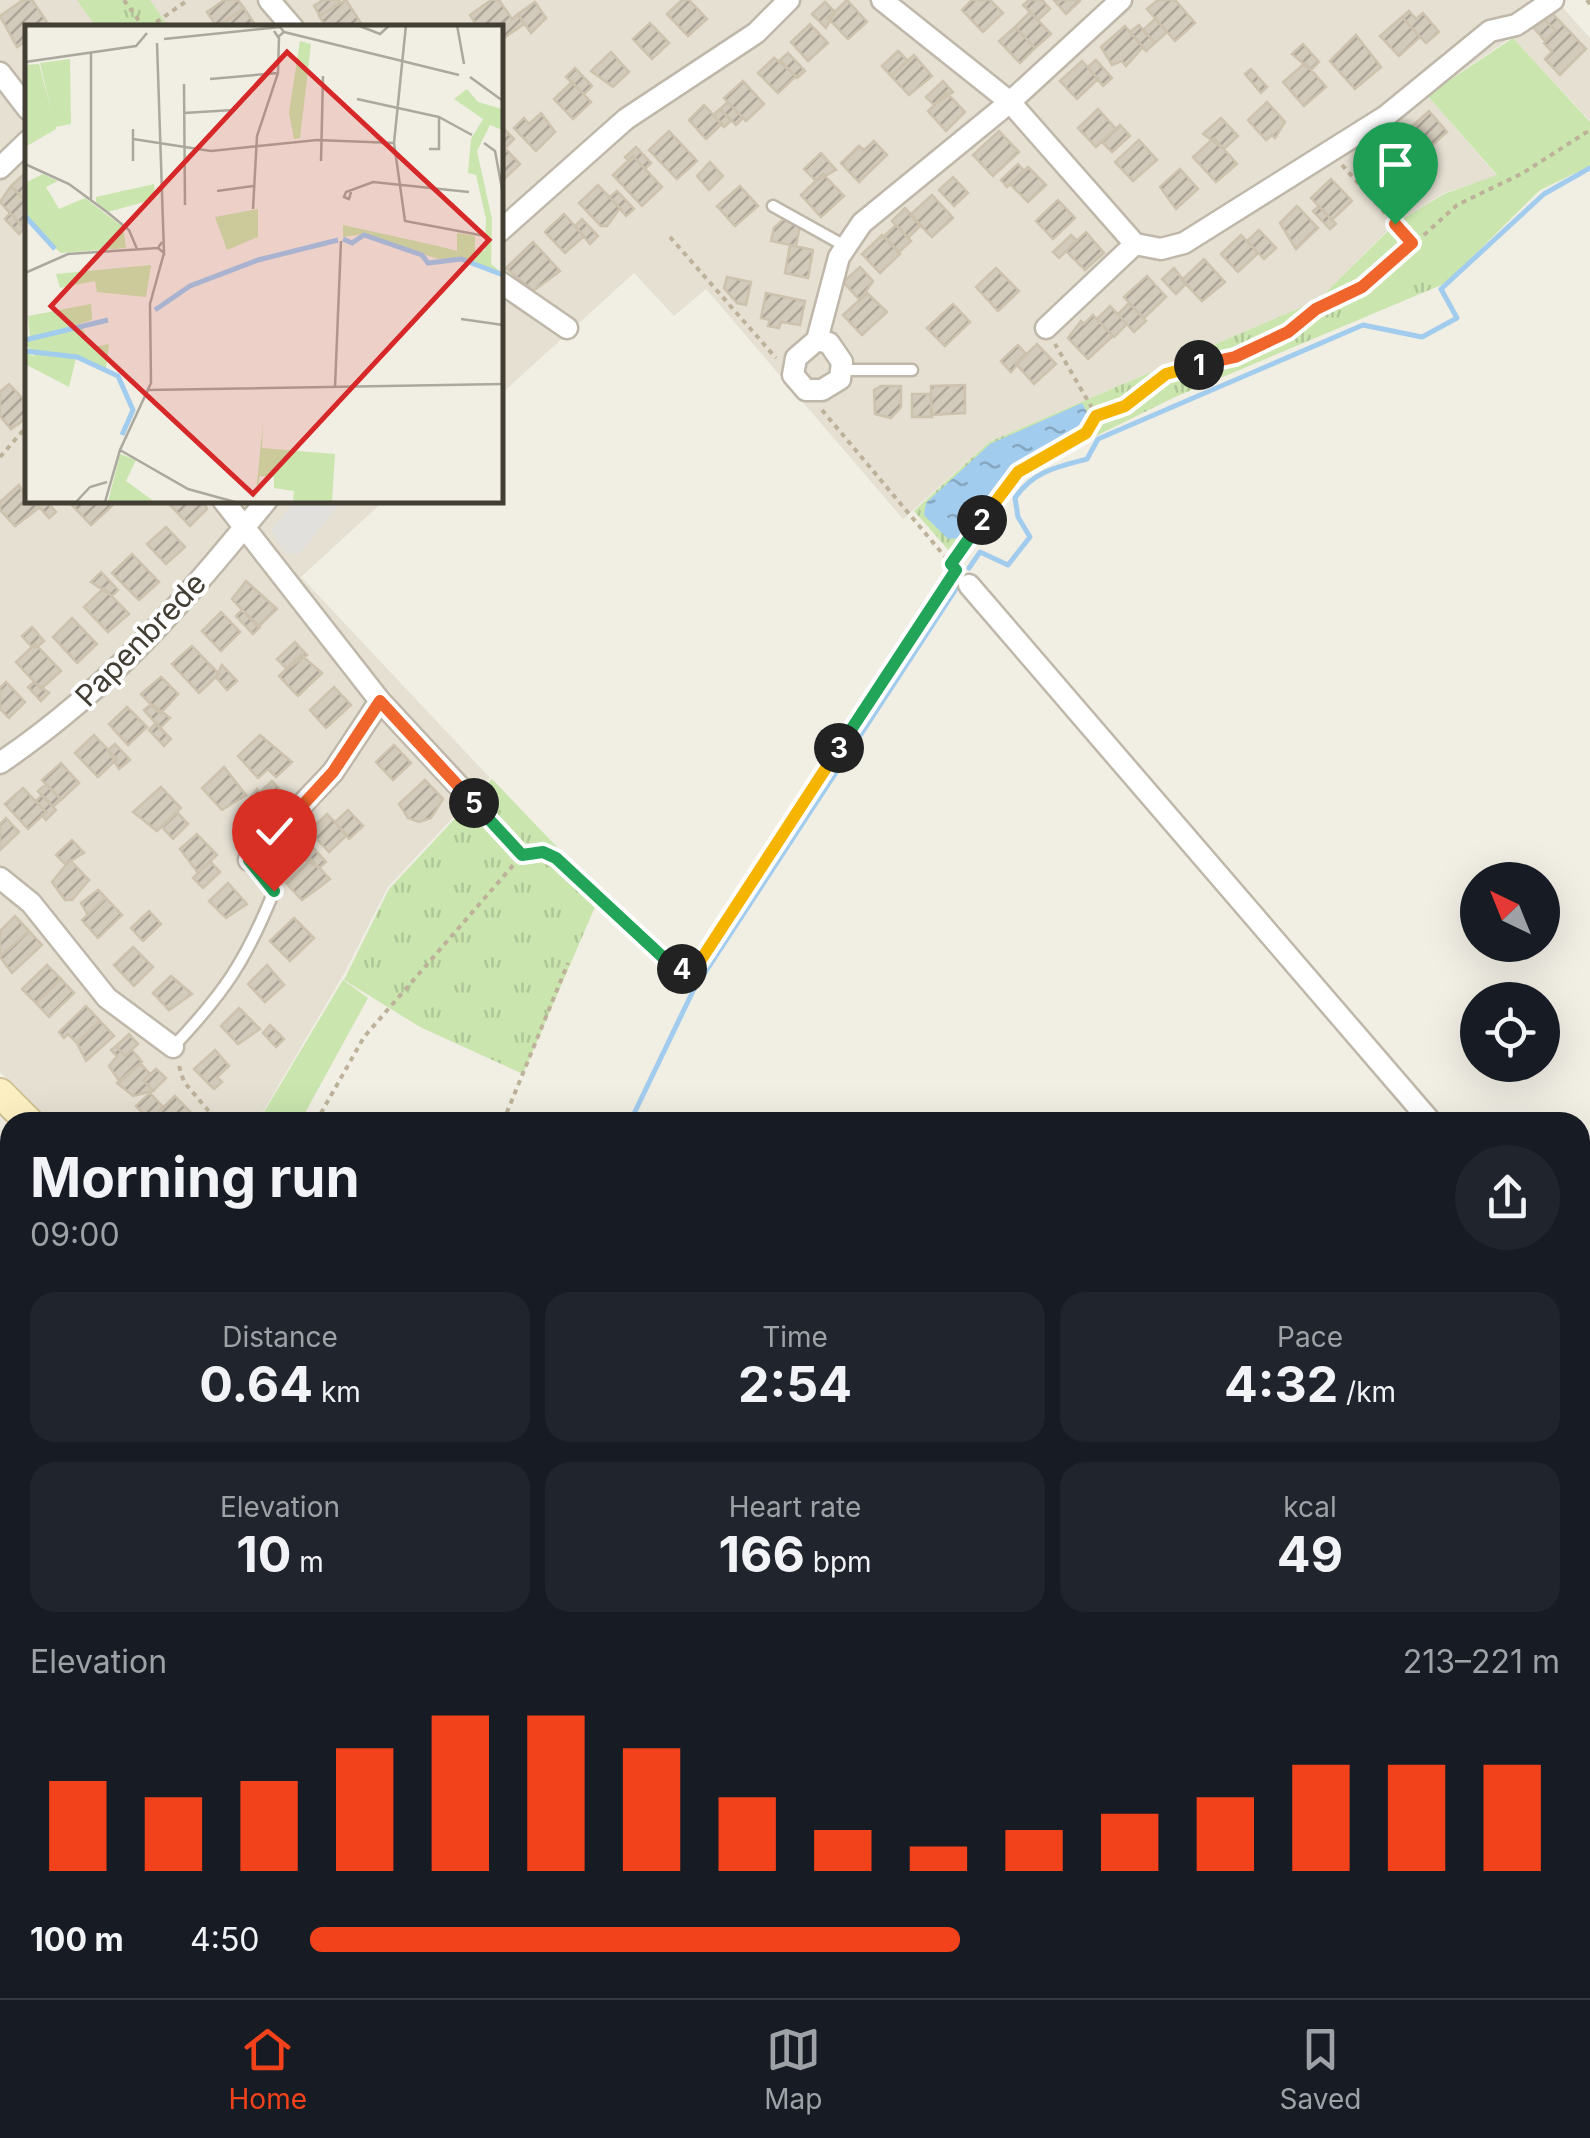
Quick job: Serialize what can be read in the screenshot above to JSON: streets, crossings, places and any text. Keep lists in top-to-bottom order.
{
  "streets": {
    "street": ["Papenbrede"]
  },
  "north": "top left",
  "page": {
    "pins": [
      "1",
      "2",
      "3",
      "5",
      "4"
    ],
    "heading": ["Morning run", "09:00"],
    "stats": [
      ["Distance", "0.64 km"],
      ["Time", "2:54"],
      ["Pace", "4:32 /km"],
      ["Elevation", "10 m"],
      ["Heart rate", "166 bpm"],
      ["kcal", "49"]
    ],
    "chart": ["Elevation", "213–221 m"],
    "list": [
      {
        "name": "100 m",
        "note": "4:50"
      }
    ],
    "tabs": ["Home", "Map", "Saved"]
  }
}
